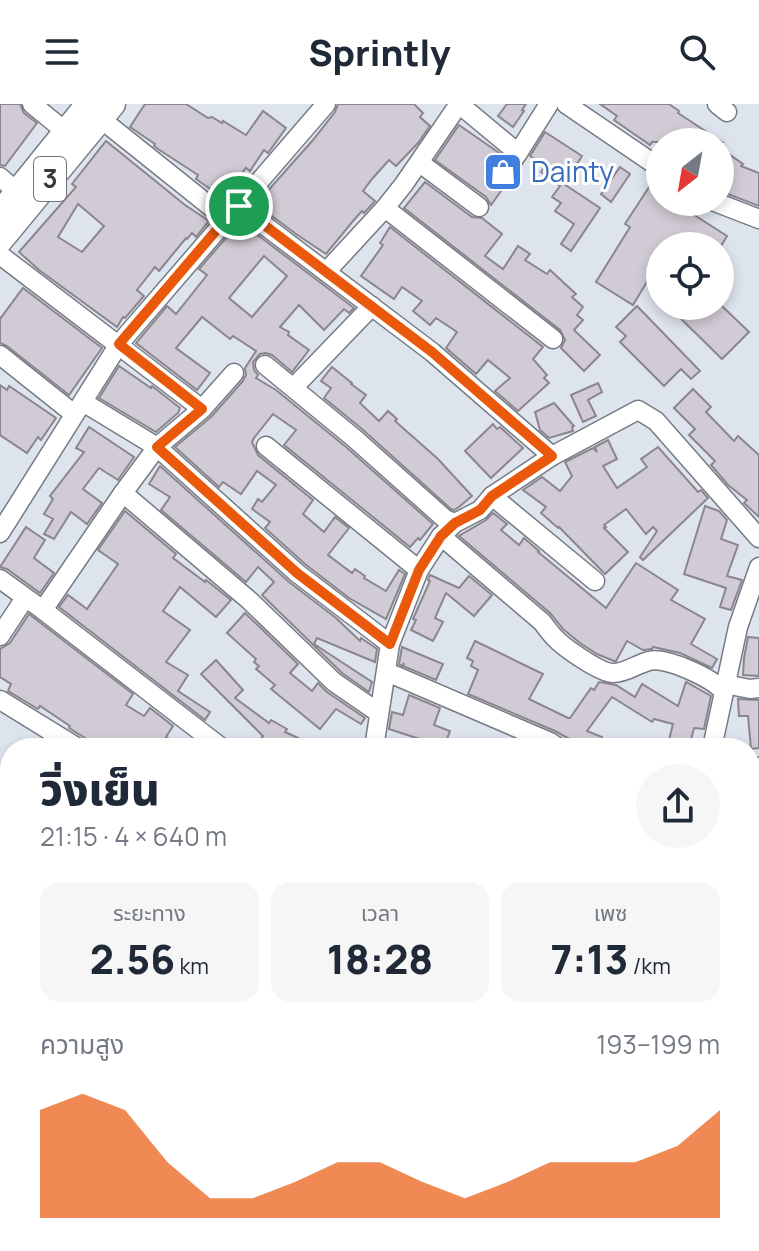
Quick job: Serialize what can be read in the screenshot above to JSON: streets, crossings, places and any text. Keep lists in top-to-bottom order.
{
  "streets": {
    "main road": ["3"]
  },
  "places": {
    "shop": ["Dainty"]
  },
  "north": "bottom left",
  "page": {
    "header": "Sprintly",
    "heading": ["วิ่งเย็น", "21:15 · 4 × 640 m"],
    "stats": [
      ["ระยะทาง", "2.56 km"],
      ["เวลา", "18:28"],
      ["เพซ", "7:13 /km"]
    ],
    "chart": ["ความสูง", "193–199 m"]
  }
}
